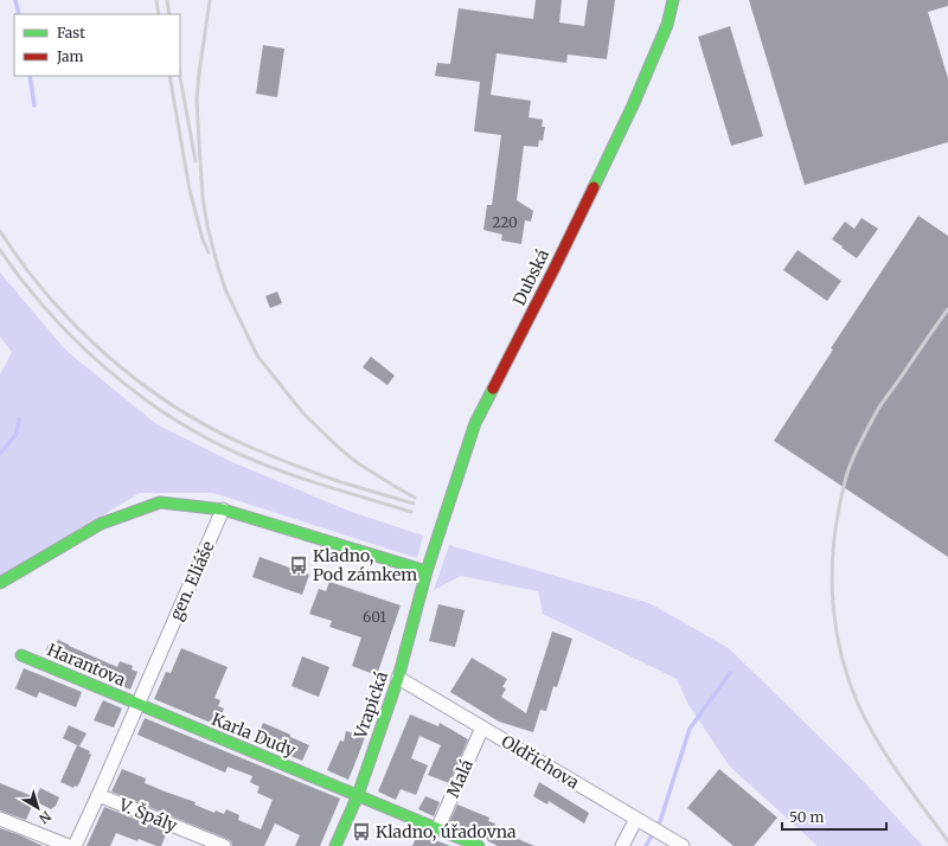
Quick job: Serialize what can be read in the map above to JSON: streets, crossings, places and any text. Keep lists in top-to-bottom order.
{
  "streets": {
    "street": [
      "Dubská",
      "gen. Eliáše",
      "Harantova",
      "Vrapická",
      "Karla Dudy",
      "Oldřichova",
      "Malá",
      "V. Špály"
    ]
  },
  "crossings": [
    ["Dubská", "Vrapická"],
    ["gen. Eliáše", "Harantova"],
    ["gen. Eliáše", "Karla Dudy"],
    ["gen. Eliáše", "V. Špály"],
    ["Harantova", "Karla Dudy"],
    ["Vrapická", "Karla Dudy"],
    ["Vrapická", "Oldřichova"],
    ["Karla Dudy", "Malá"],
    ["Oldřichova", "Malá"]
  ],
  "places": {
    "bus stop": ["Kladno, Pod zámkem", "Kladno, úřadovna"]
  },
  "house_numbers": ["220", "601"],
  "legend": ["Fast", "Jam"],
  "scale_bar": "50 m",
  "north": "bottom right"
}
